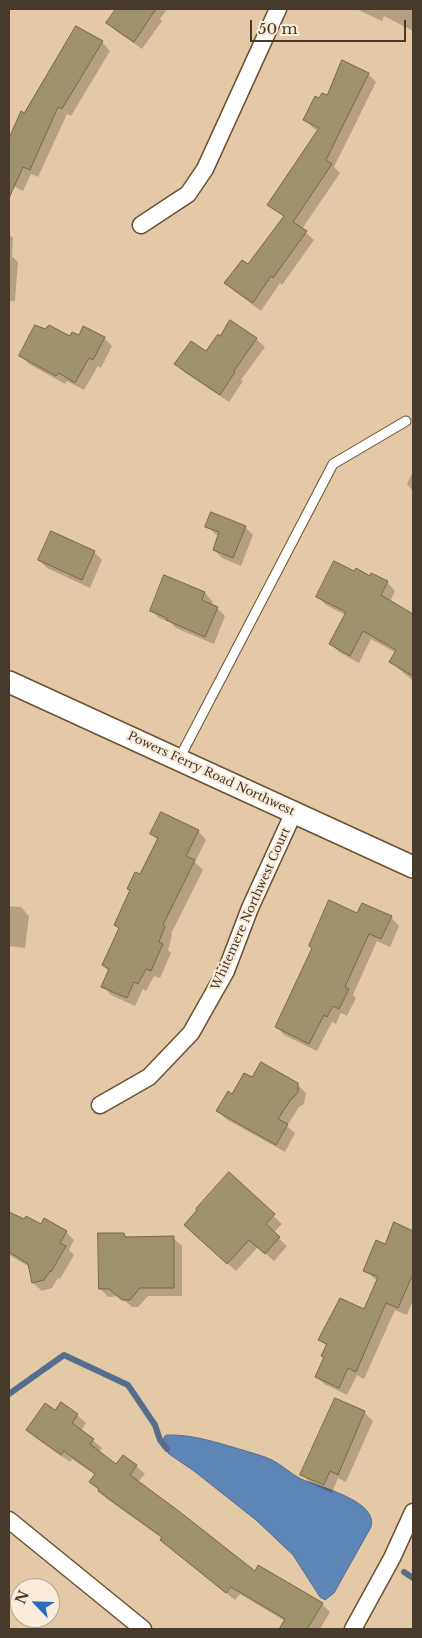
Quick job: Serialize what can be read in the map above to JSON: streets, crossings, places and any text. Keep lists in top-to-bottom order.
{
  "streets": {
    "street": ["Powers Ferry Road Northwest", "Whitemere Northwest Court"]
  },
  "crossings": [
    ["Powers Ferry Road Northwest", "Whitemere Northwest Court"]
  ],
  "scale_bar": "50 m",
  "north": "top left"
}
